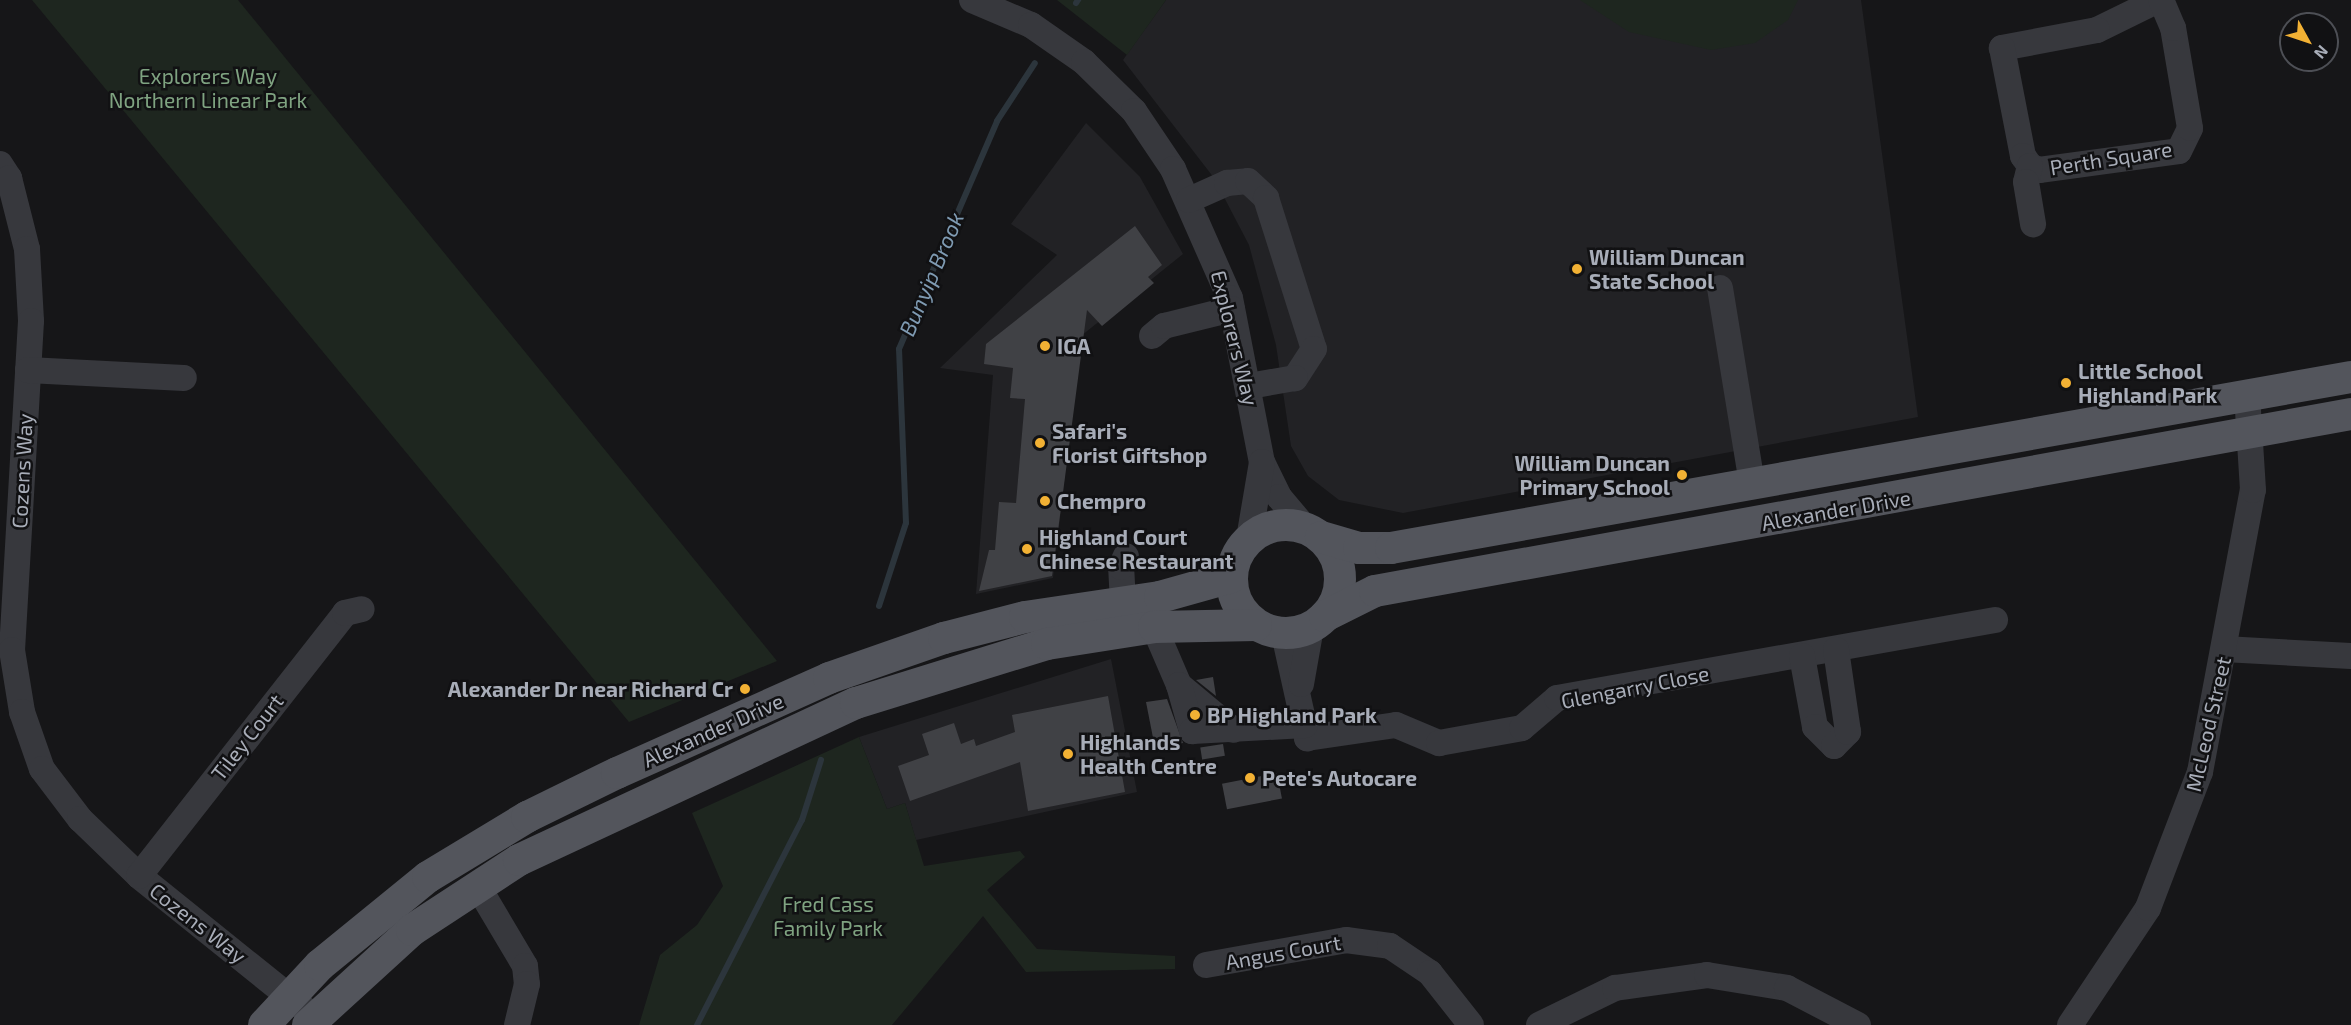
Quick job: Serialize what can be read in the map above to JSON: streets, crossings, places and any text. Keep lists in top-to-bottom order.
{
  "streets": {
    "main road": ["Alexander Drive"],
    "street": [
      "Perth Square",
      "Explorers Way",
      "Cozens Way",
      "Glengarry Close",
      "McLeod Street",
      "Tiley Court",
      "Angus Court"
    ]
  },
  "crossings": [
    ["Explorers Way", "Alexander Drive"],
    ["Cozens Way", "Alexander Drive"],
    ["Cozens Way", "Tiley Court"],
    ["Alexander Drive", "McLeod Street"]
  ],
  "water": ["Bunyip Brook"],
  "parks": ["Explorers Way Northern Linear Park", "Fred Cass Family Park"],
  "places": [
    "William Duncan State School",
    "IGA",
    "Little School Highland Park",
    "Safari's Florist Giftshop",
    "William Duncan Primary School",
    "Chempro",
    "Highland Court Chinese Restaurant",
    "Alexander Dr near Richard Cr",
    "BP Highland Park",
    "Highlands Health Centre",
    "Pete's Autocare"
  ],
  "north": "bottom right"
}
